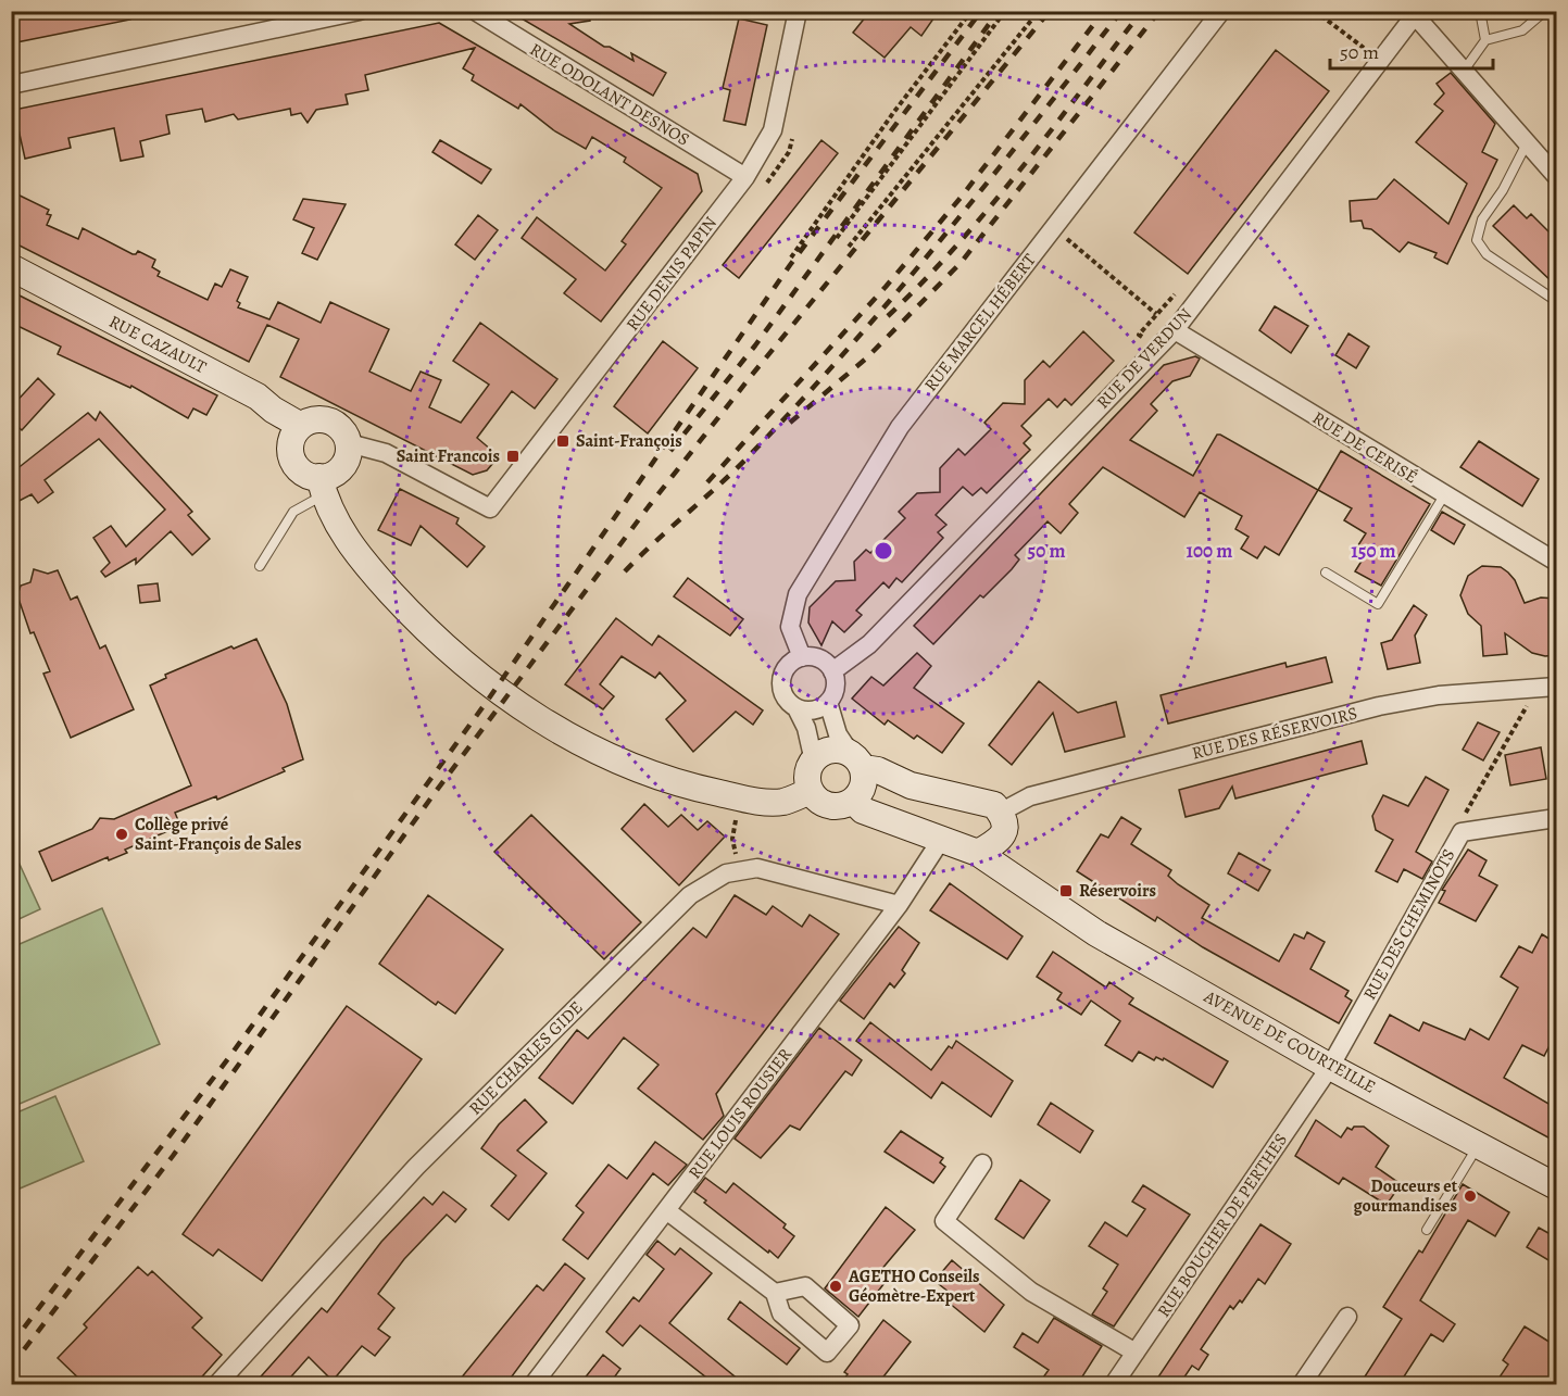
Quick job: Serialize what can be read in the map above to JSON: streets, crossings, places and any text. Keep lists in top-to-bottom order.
{
  "streets": {
    "street": [
      "RUE ODOLANT DESNOS",
      "RUE DENIS PAPIN",
      "RUE MARCEL HÉBERT",
      "RUE CAZAULT",
      "RUE DE VERDUN",
      "RUE DE CERISÉ",
      "RUE DES RÉSERVOIRS",
      "RUE DES CHEMINOTS",
      "AVENUE DE COURTEILLE",
      "RUE CHARLES GIDE",
      "RUE LOUIS ROUSIER",
      "RUE BOUCHER DE PERTHES"
    ]
  },
  "crossings": [
    ["RUE ODOLANT DESNOS", "RUE DENIS PAPIN"],
    ["RUE DENIS PAPIN", "RUE CAZAULT"],
    ["RUE MARCEL HÉBERT", "RUE DE VERDUN"],
    ["RUE DE VERDUN", "RUE DE CERISÉ"],
    ["RUE DES RÉSERVOIRS", "AVENUE DE COURTEILLE"],
    ["RUE DES CHEMINOTS", "AVENUE DE COURTEILLE"],
    ["RUE DES CHEMINOTS", "RUE BOUCHER DE PERTHES"],
    ["AVENUE DE COURTEILLE", "RUE LOUIS ROUSIER"],
    ["AVENUE DE COURTEILLE", "RUE BOUCHER DE PERTHES"],
    ["RUE CHARLES GIDE", "RUE LOUIS ROUSIER"]
  ],
  "places": {
    "transit": ["Saint-François", "Saint Francois", "Réservoirs"],
    "other": ["Collège privé Saint-François de Sales", "Douceurs et gourmandises", "AGETHO Conseils Géomètre-Expert"]
  },
  "scale_bar": "50 m",
  "rings": ["50 m", "100 m", "150 m"]
}
